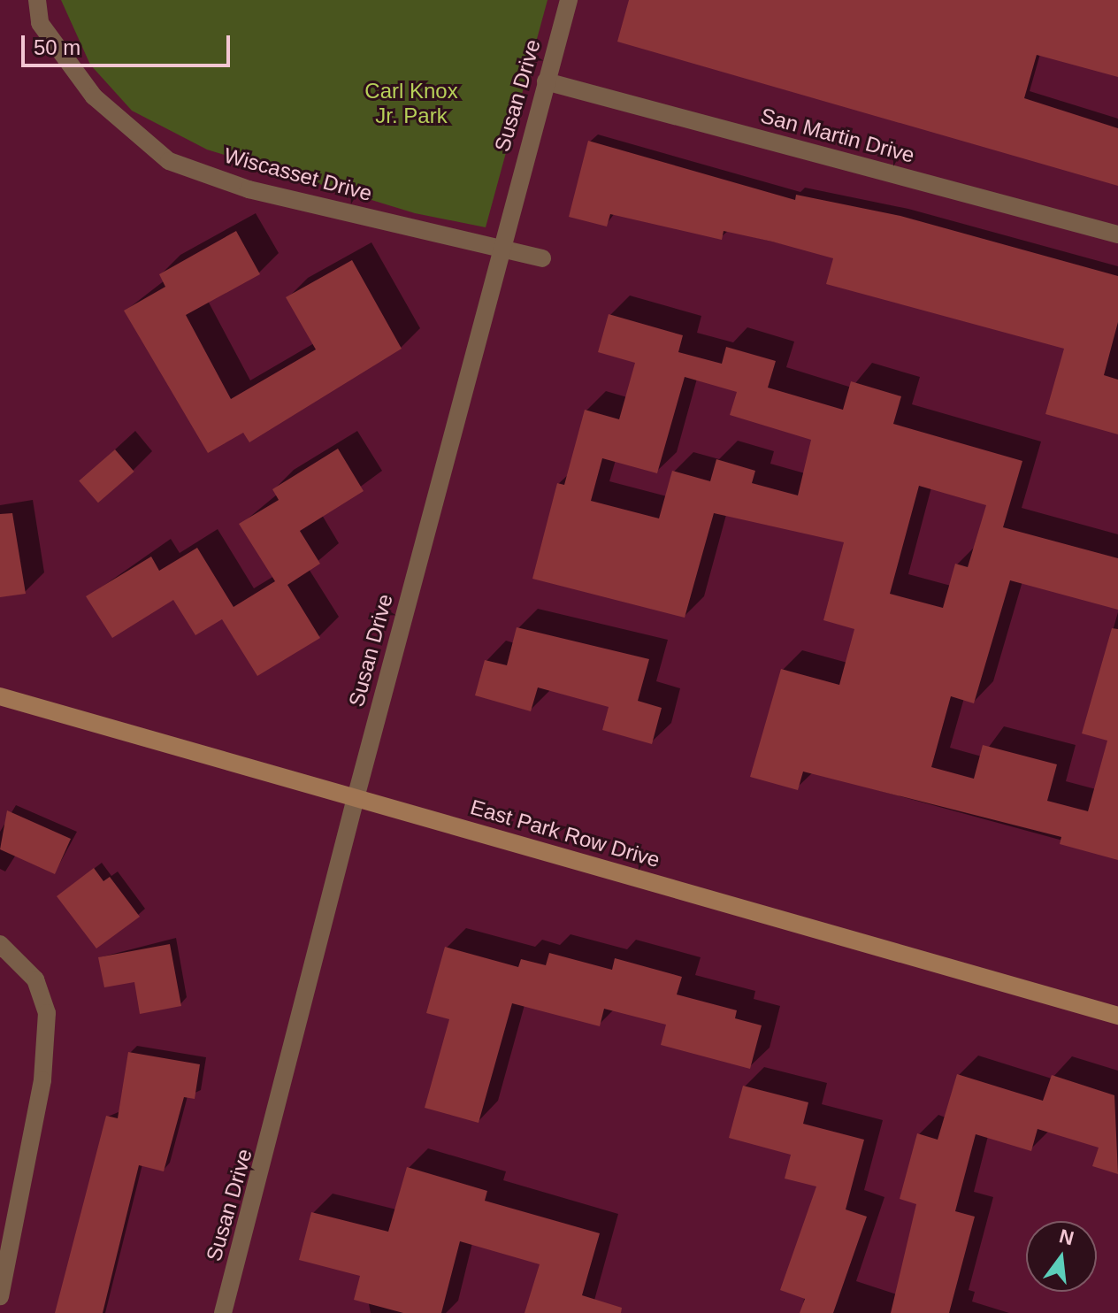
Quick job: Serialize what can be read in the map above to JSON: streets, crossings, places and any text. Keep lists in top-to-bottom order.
{
  "streets": {
    "main road": ["East Park Row Drive"],
    "street": ["Susan Drive", "San Martin Drive", "Wiscasset Drive"]
  },
  "crossings": [
    ["Susan Drive", "San Martin Drive"],
    ["Susan Drive", "Wiscasset Drive"],
    ["Susan Drive", "East Park Row Drive"]
  ],
  "parks": ["Carl Knox Jr. Park"],
  "scale_bar": "50 m",
  "north": "top"
}
